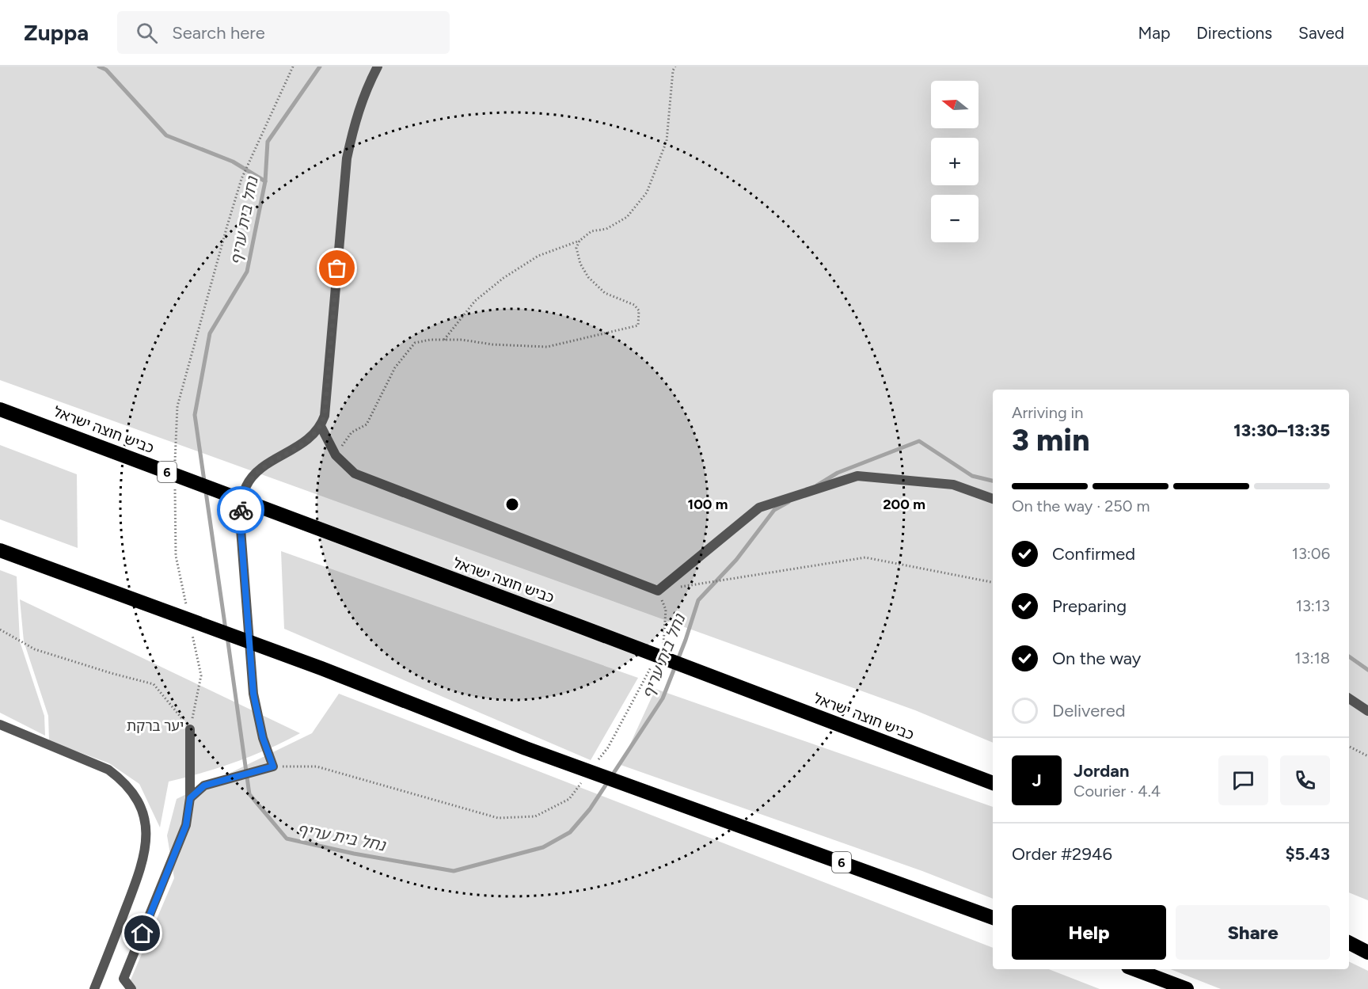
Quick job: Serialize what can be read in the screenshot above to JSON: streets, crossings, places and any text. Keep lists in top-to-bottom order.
{
  "streets": {
    "highway": ["כביש חוצה ישראל", "6"]
  },
  "water": ["נחל בית עריף"],
  "parks": ["יער ברקת"],
  "north": "left",
  "page": {
    "header": "Zuppa",
    "search": "Search here",
    "nav": ["Map", "Directions", "Saved"],
    "map_buttons": ["+", "−"],
    "heading": ["3 min", "Arriving in", "13:30–13:35"],
    "panel": [
      "Jordan",
      "Courier · 4.4",
      "Order #2946",
      "$5.43"
    ],
    "bar": "On the way · 250 m",
    "list": [
      ["Confirmed", "13:06"],
      ["Preparing", "13:13"],
      ["On the way", "13:18"],
      "Delivered"
    ],
    "round": "J",
    "buttons": ["Help", "Share"]
  },
  "rings": ["100 m", "200 m"]
}
